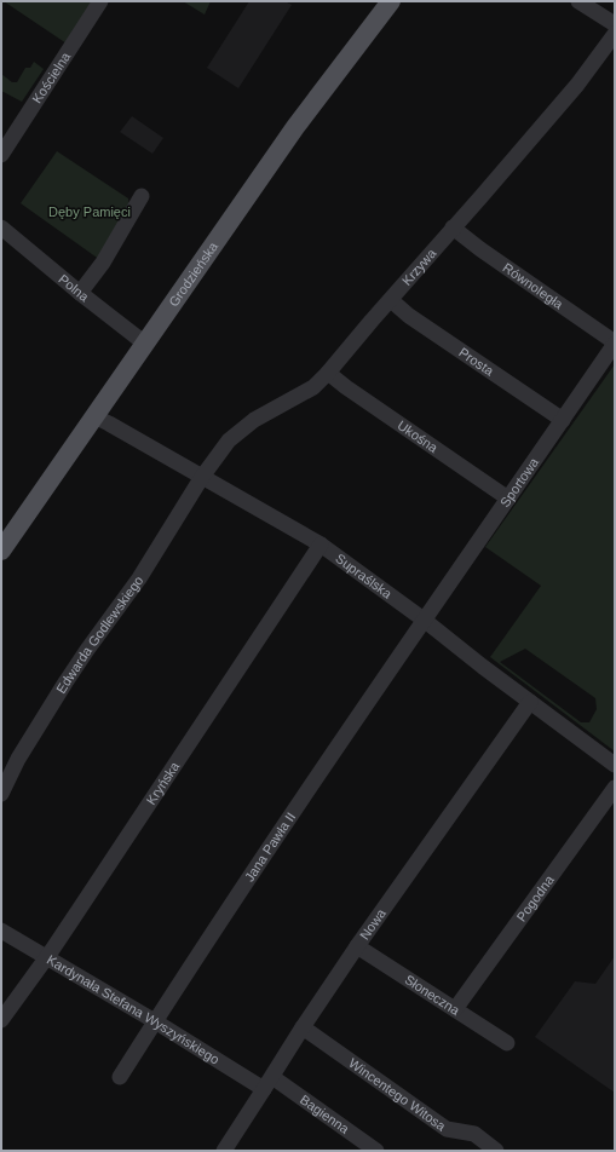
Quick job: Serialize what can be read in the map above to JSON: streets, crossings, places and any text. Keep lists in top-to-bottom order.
{
  "streets": {
    "main road": ["Grodzieńska"],
    "street": [
      "Kościelna",
      "Krzywa",
      "Równoległa",
      "Polna",
      "Prosta",
      "Ukośna",
      "Sportowa",
      "Supraślska",
      "Edwarda Godlewskiego",
      "Kryńska",
      "Jana Pawła II",
      "Pogodna",
      "Nowa",
      "Słoneczna",
      "Kardynała Stefana Wyszyńskiego",
      "Wincentego Witosa",
      "Bagienna"
    ]
  },
  "crossings": [
    ["Krzywa", "Równoległa"],
    ["Krzywa", "Prosta"],
    ["Krzywa", "Ukośna"],
    ["Krzywa", "Supraślska"],
    ["Krzywa", "Edwarda Godlewskiego"],
    ["Grodzieńska", "Polna"],
    ["Grodzieńska", "Supraślska"],
    ["Równoległa", "Sportowa"],
    ["Prosta", "Sportowa"],
    ["Ukośna", "Sportowa"],
    ["Sportowa", "Supraślska"],
    ["Sportowa", "Jana Pawła II"],
    ["Supraślska", "Edwarda Godlewskiego"],
    ["Supraślska", "Kryńska"],
    ["Supraślska", "Jana Pawła II"],
    ["Supraślska", "Nowa"],
    ["Kryńska", "Kardynała Stefana Wyszyńskiego"],
    ["Jana Pawła II", "Kardynała Stefana Wyszyńskiego"],
    ["Pogodna", "Słoneczna"],
    ["Nowa", "Słoneczna"],
    ["Nowa", "Kardynała Stefana Wyszyńskiego"],
    ["Nowa", "Wincentego Witosa"],
    ["Nowa", "Bagienna"],
    ["Kardynała Stefana Wyszyńskiego", "Bagienna"]
  ],
  "parks": ["Dęby Pamięci"]
}
